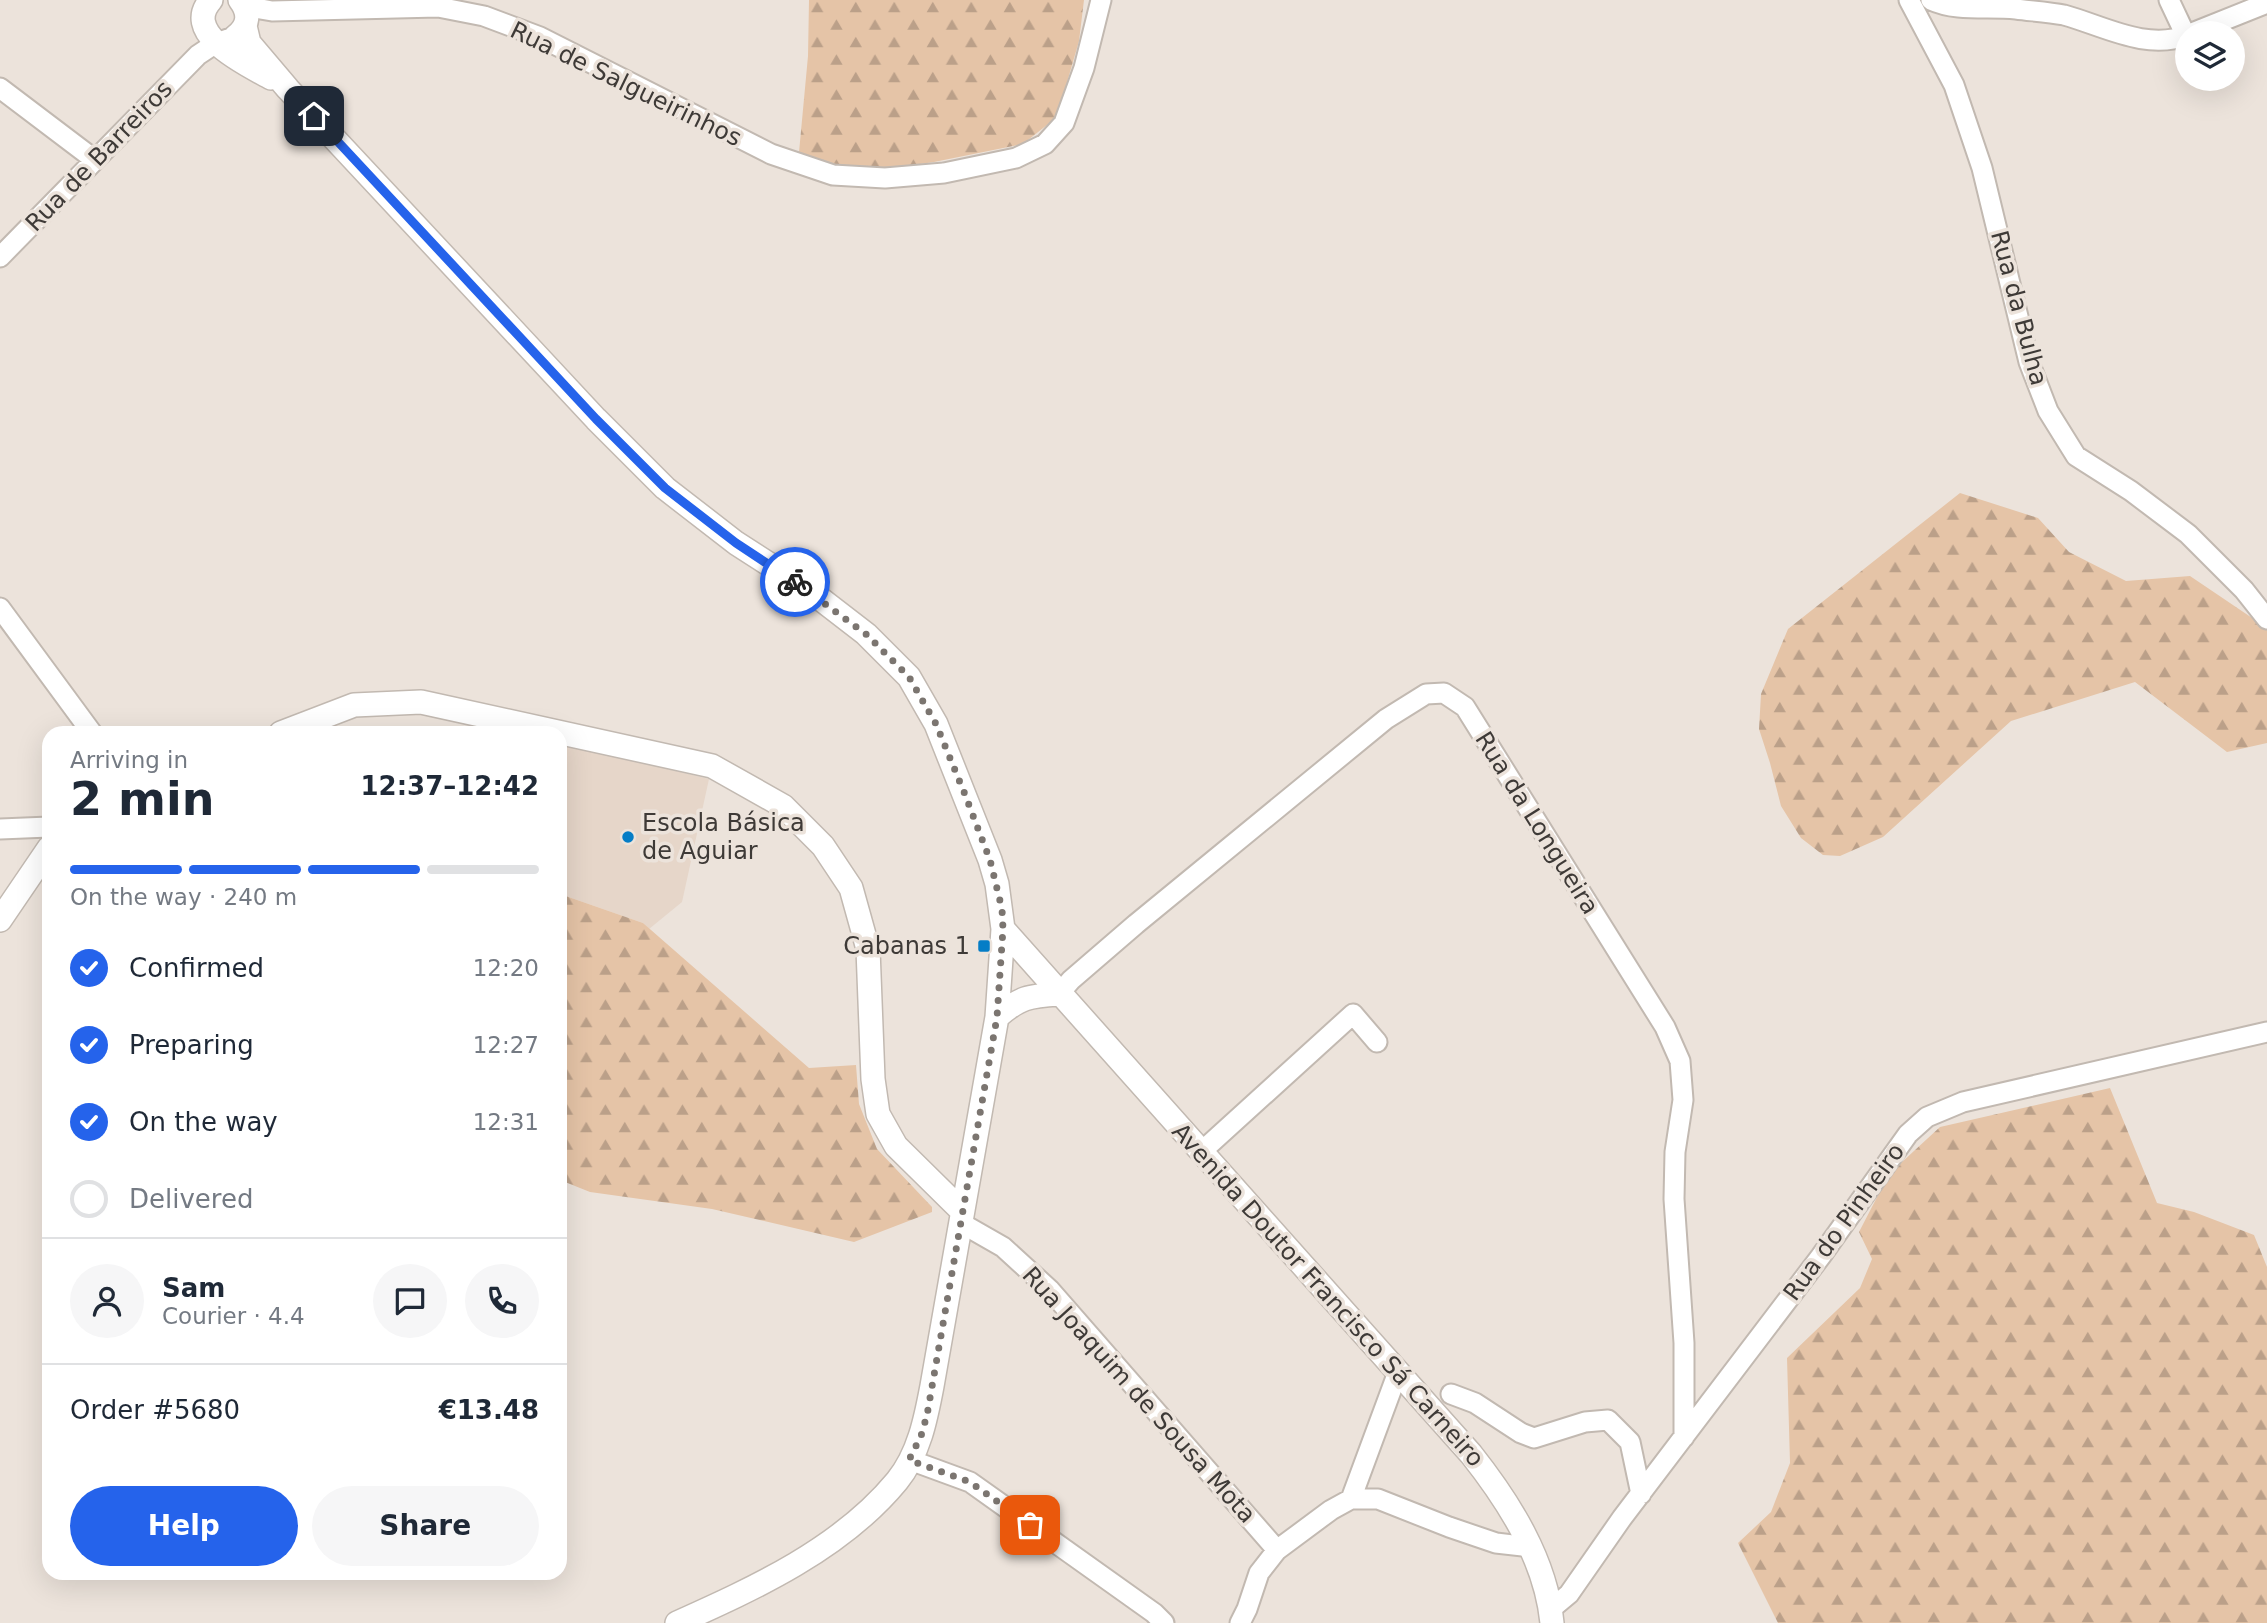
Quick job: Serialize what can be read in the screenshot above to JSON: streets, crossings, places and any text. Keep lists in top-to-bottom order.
{
  "streets": {
    "street": [
      "Rua de Salgueirinhos",
      "Rua de Barreiros",
      "Rua da Bulha",
      "Rua da Longueira",
      "Rua do Pinheiro",
      "Avenida Doutor Francisco Sá Carneiro",
      "Rua Joaquim de Sousa Mota"
    ]
  },
  "crossings": [
    ["Rua de Salgueirinhos", "Rua de Barreiros"],
    ["Rua da Longueira", "Rua do Pinheiro"],
    ["Rua da Longueira", "Avenida Doutor Francisco Sá Carneiro"],
    ["Rua do Pinheiro", "Avenida Doutor Francisco Sá Carneiro"]
  ],
  "places": {
    "other": ["Escola Básica de Aguiar"],
    "transit": ["Cabanas 1"]
  },
  "page": {
    "heading": ["2 min", "Arriving in", "12:37–12:42"],
    "panel": [
      "Sam",
      "Courier · 4.4",
      "Order #5680",
      "€13.48"
    ],
    "bar": "On the way · 240 m",
    "list": [
      ["Confirmed", "12:20"],
      ["Preparing", "12:27"],
      ["On the way", "12:31"],
      "Delivered"
    ],
    "buttons": ["Help", "Share"]
  }
}
